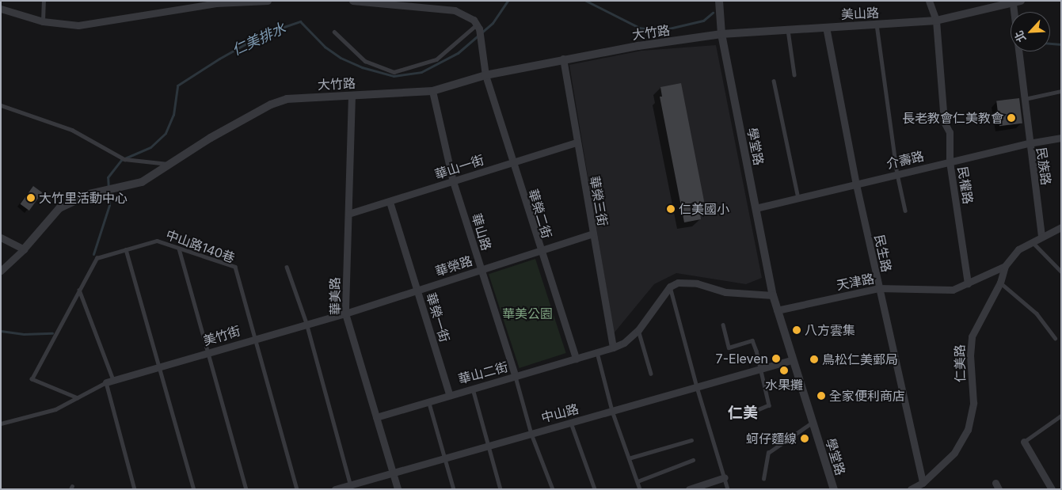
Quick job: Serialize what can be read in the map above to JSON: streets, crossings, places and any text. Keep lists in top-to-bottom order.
{
  "streets": {
    "street": [
      "美山路",
      "大竹路",
      "學堂路",
      "介壽路",
      "民族路",
      "華山一街",
      "民權路",
      "華榮三街",
      "華榮二街",
      "華山路",
      "民生路",
      "華榮路",
      "天津路",
      "華美路",
      "華榮一街",
      "美竹街",
      "仁美路",
      "華山二街",
      "中山路"
    ],
    "lane": ["中山路140巷"]
  },
  "crossings": [
    ["美山路", "大竹路"],
    ["美山路", "學堂路"],
    ["美山路", "民族路"],
    ["美山路", "民權路"],
    ["美山路", "民生路"],
    ["大竹路", "學堂路"],
    ["大竹路", "華榮三街"],
    ["大竹路", "華榮二街"],
    ["大竹路", "華山路"],
    ["大竹路", "華美路"],
    ["學堂路", "介壽路"],
    ["學堂路", "天津路"],
    ["學堂路", "中山路"],
    ["介壽路", "民族路"],
    ["介壽路", "民權路"],
    ["介壽路", "民生路"],
    ["民族路", "仁美路"],
    ["華山一街", "華榮三街"],
    ["華山一街", "華榮二街"],
    ["華山一街", "華山路"],
    ["華山一街", "華美路"],
    ["華山一街", "華榮一街"],
    ["民權路", "天津路"],
    ["華榮三街", "華榮路"],
    ["華榮三街", "華山二街"],
    ["華榮二街", "華榮路"],
    ["華榮二街", "華山二街"],
    ["華山路", "華榮路"],
    ["華山路", "華山二街"],
    ["中山路140巷", "美竹街"],
    ["民生路", "天津路"],
    ["民生路", "仁美路"],
    ["華榮路", "華美路"],
    ["華榮路", "華榮一街"],
    ["華榮路", "美竹街"],
    ["天津路", "仁美路"],
    ["華美路", "美竹街"],
    ["華美路", "華山二街"],
    ["華美路", "中山路"],
    ["華榮一街", "華山二街"]
  ],
  "districts": ["仁美"],
  "water": ["仁美排水"],
  "parks": ["華美公園"],
  "places": [
    "長老教會仁美教會",
    "大竹里活動中心",
    "仁美國小",
    "八方雲集",
    "7-Eleven",
    "鳥松仁美郵局",
    "水果攤",
    "全家便利商店",
    "蚵仔麵線"
  ],
  "north": "bottom left"
}
